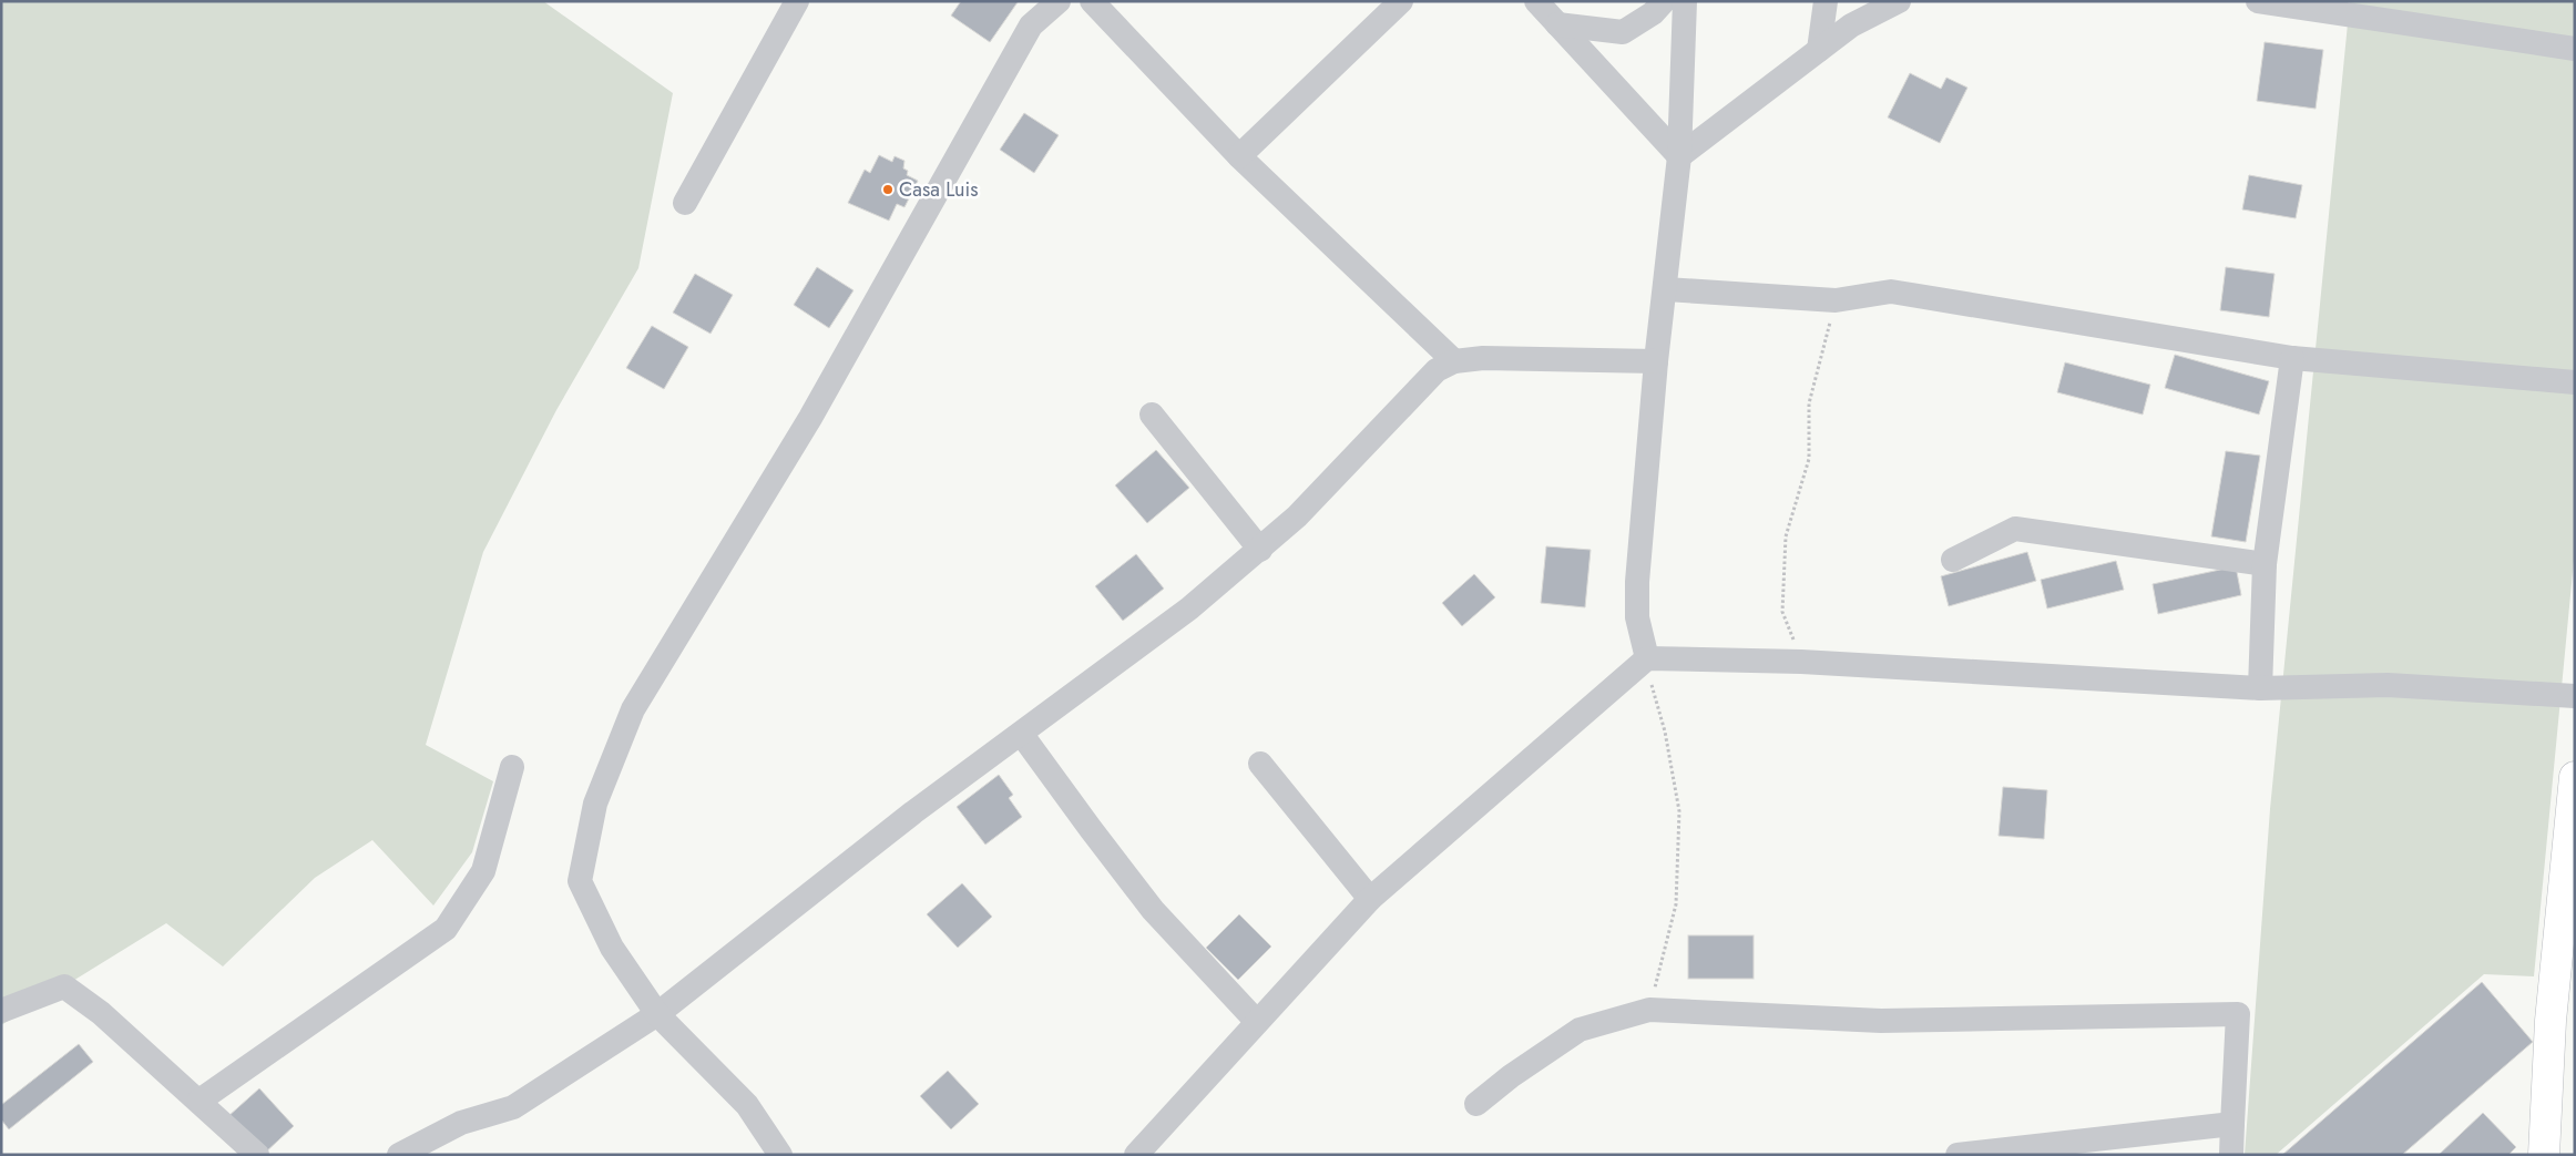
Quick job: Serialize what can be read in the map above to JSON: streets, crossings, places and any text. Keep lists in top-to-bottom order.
{
  "places": ["Casa Luis"]
}
